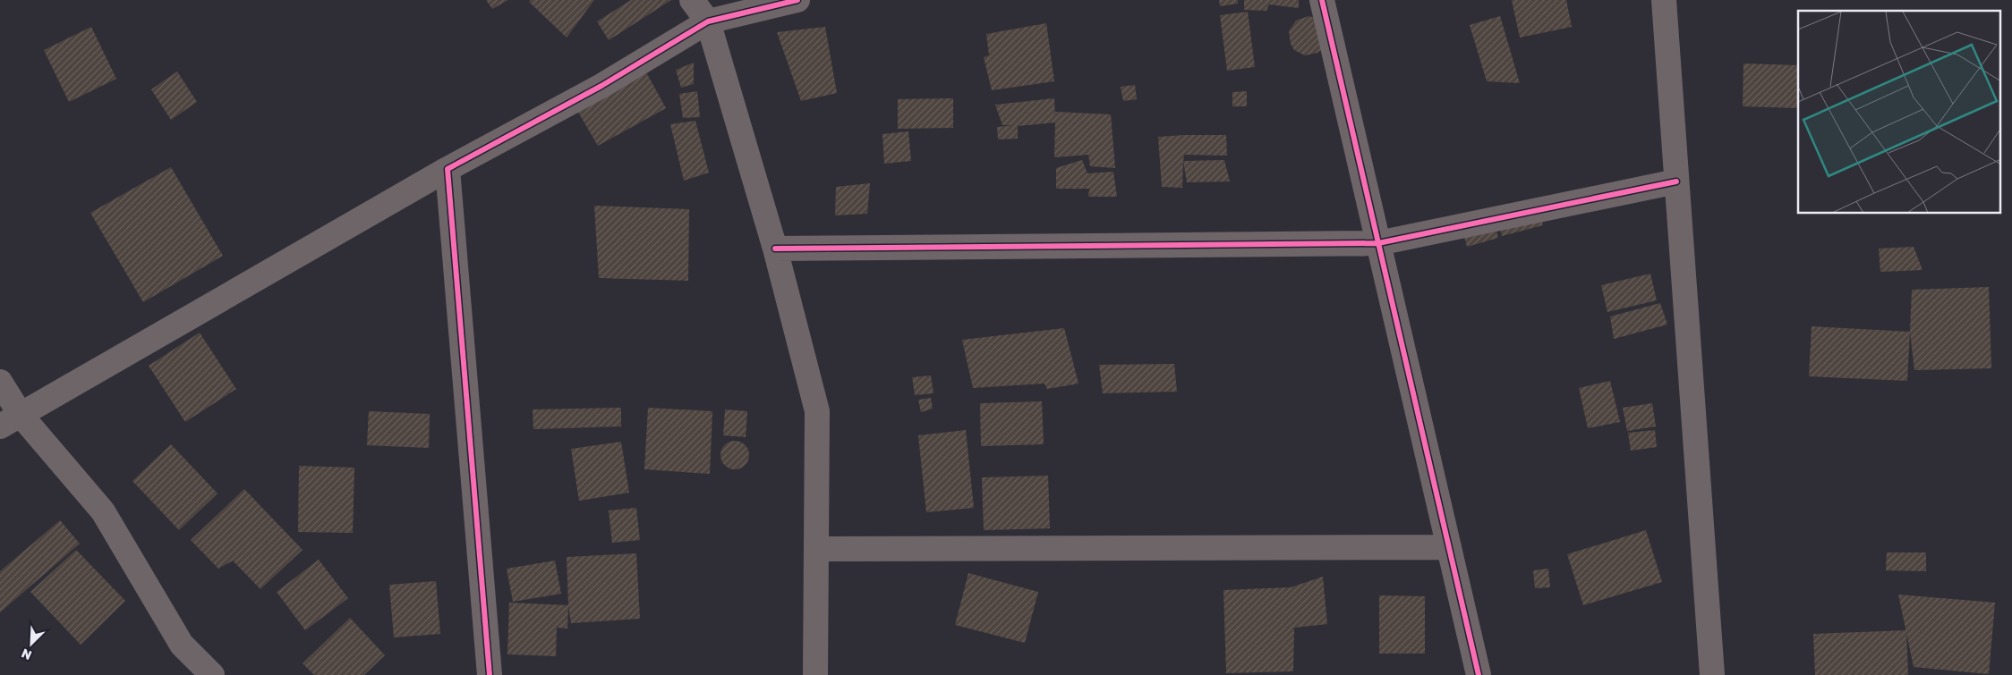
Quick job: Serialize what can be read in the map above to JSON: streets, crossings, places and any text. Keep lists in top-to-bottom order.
{
  "north": "bottom left"
}
